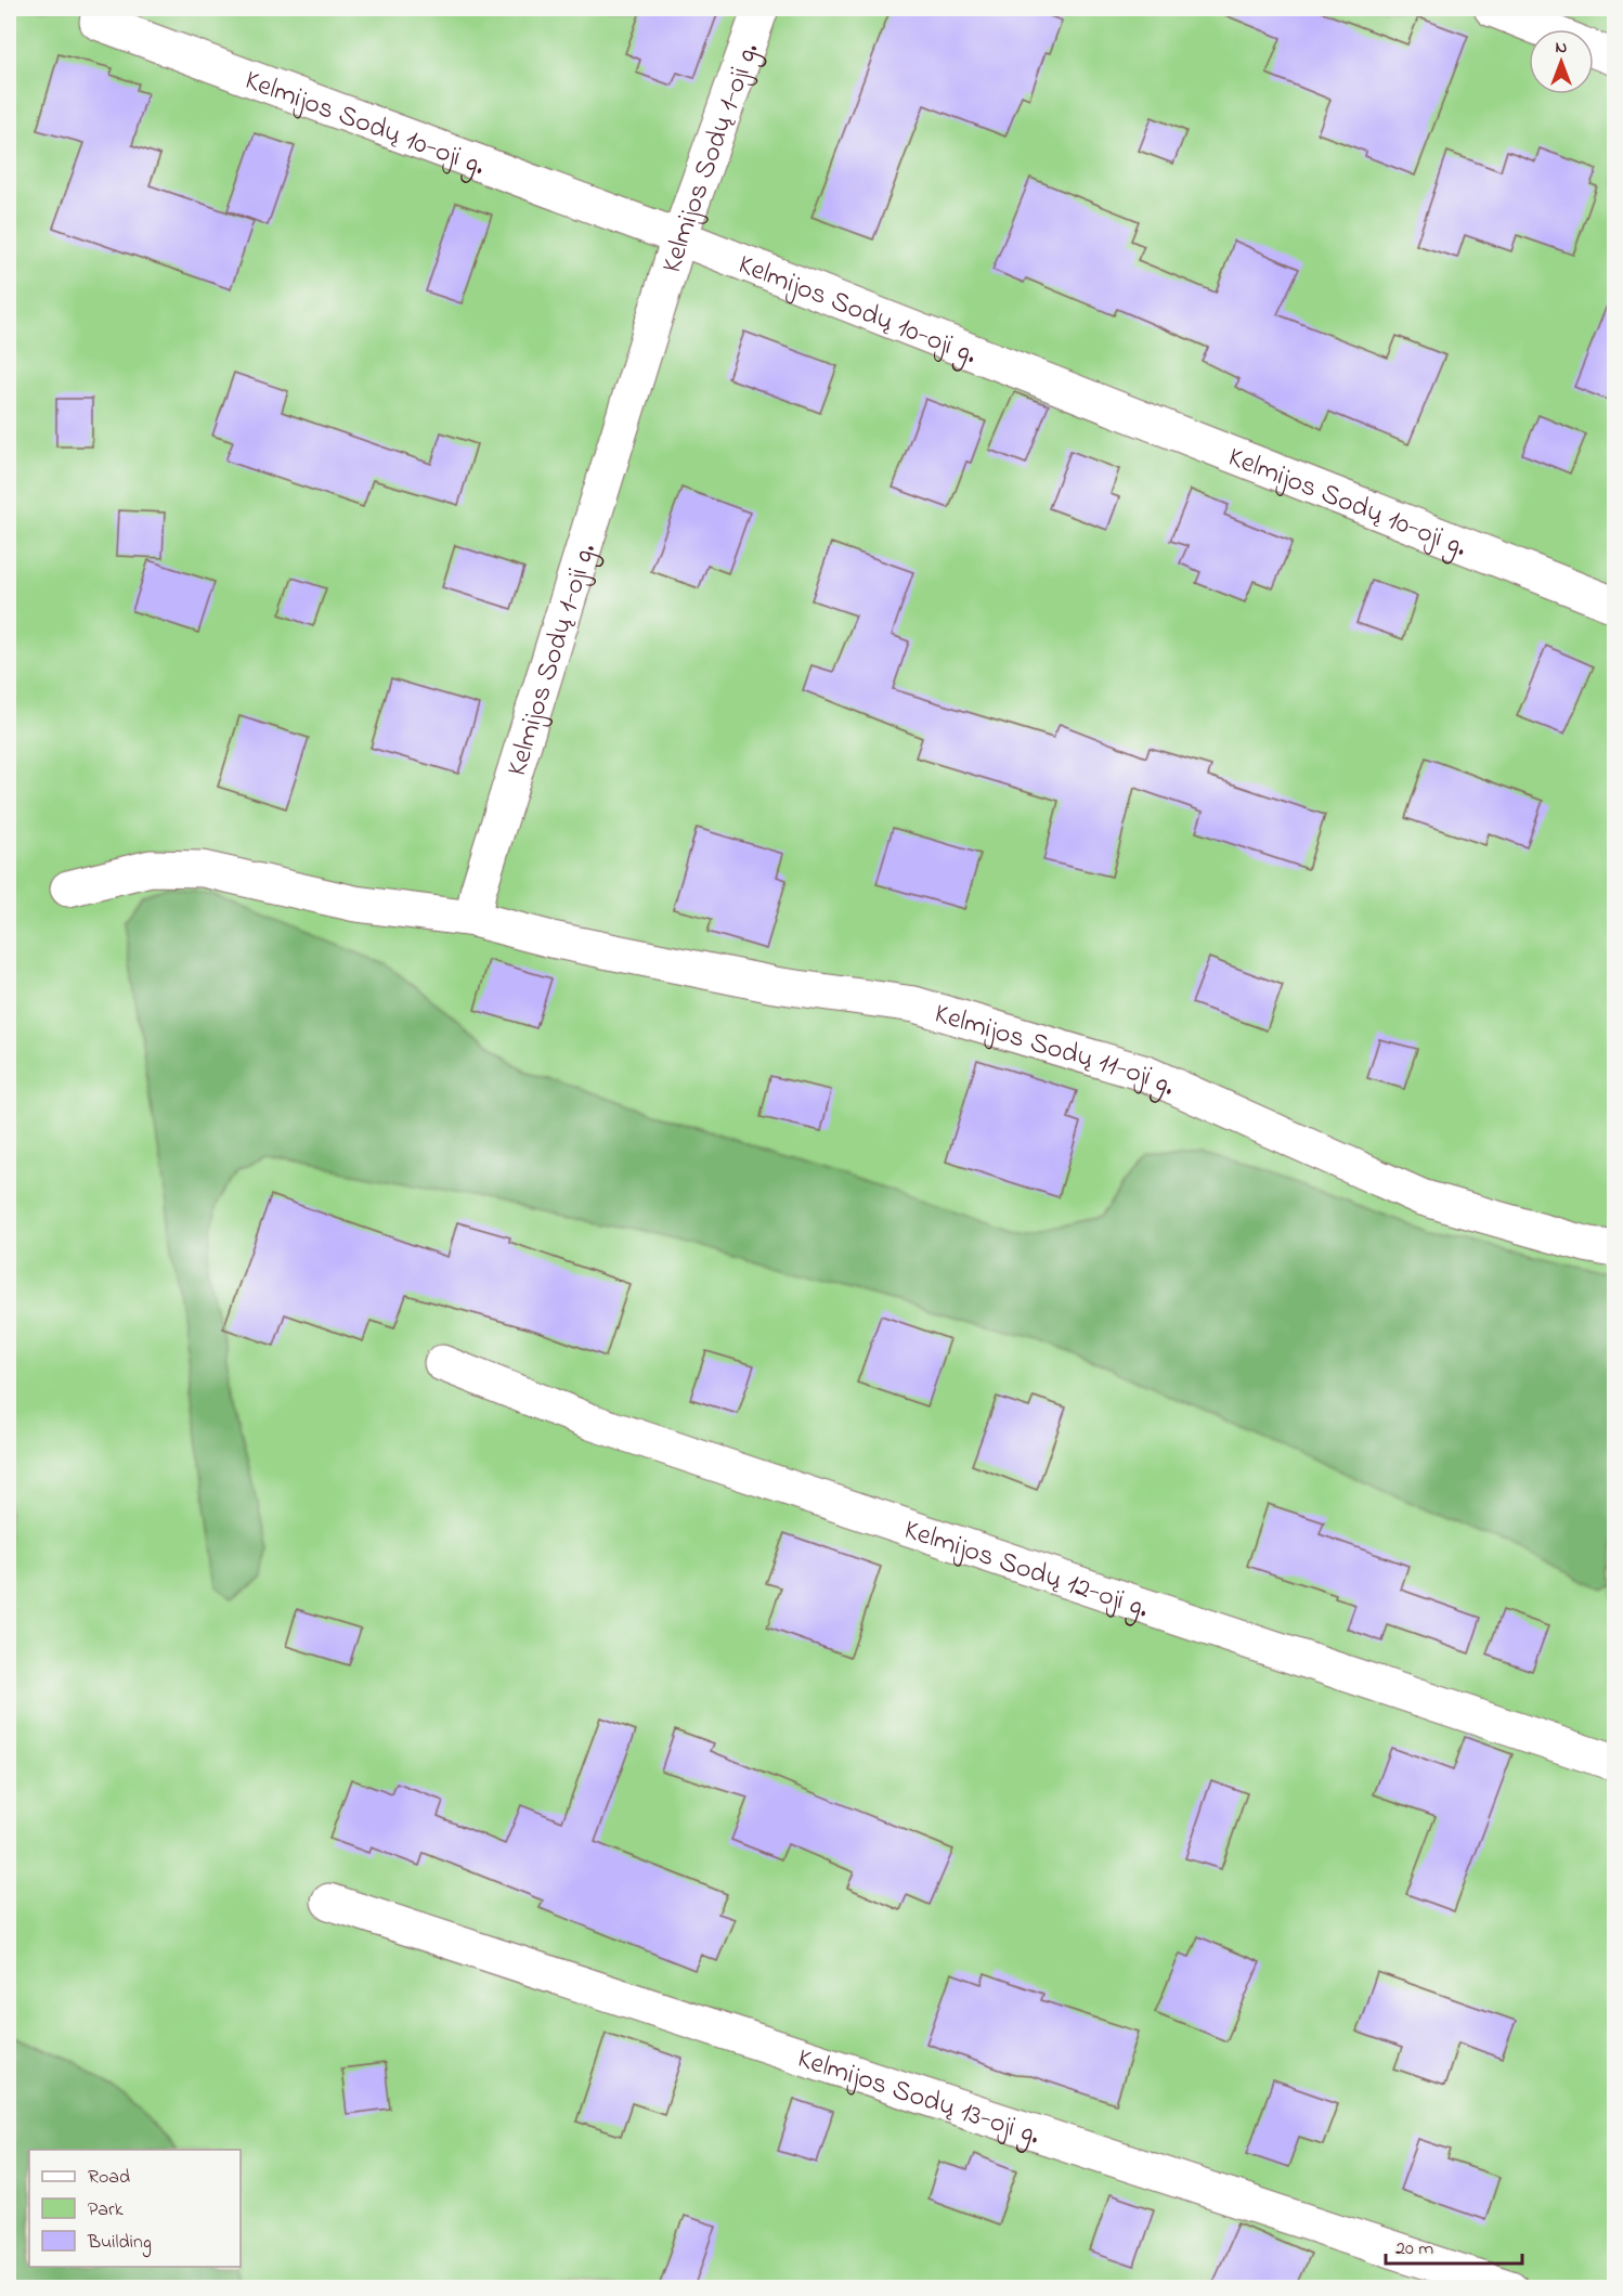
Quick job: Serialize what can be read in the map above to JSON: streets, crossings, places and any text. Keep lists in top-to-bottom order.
{
  "streets": {
    "street": [
      "Kelmijos Sodų 10-oji g.",
      "Kelmijos Sodų 1-oji g.",
      "Kelmijos Sodų 11-oji g.",
      "Kelmijos Sodų 12-oji g.",
      "Kelmijos Sodų 13-oji g."
    ]
  },
  "crossings": [
    ["Kelmijos Sodų 10-oji g.", "Kelmijos Sodų 1-oji g."],
    ["Kelmijos Sodų 1-oji g.", "Kelmijos Sodų 11-oji g."]
  ],
  "legend": ["Road", "Park", "Building"],
  "scale_bar": "20 m",
  "north": "top"
}
